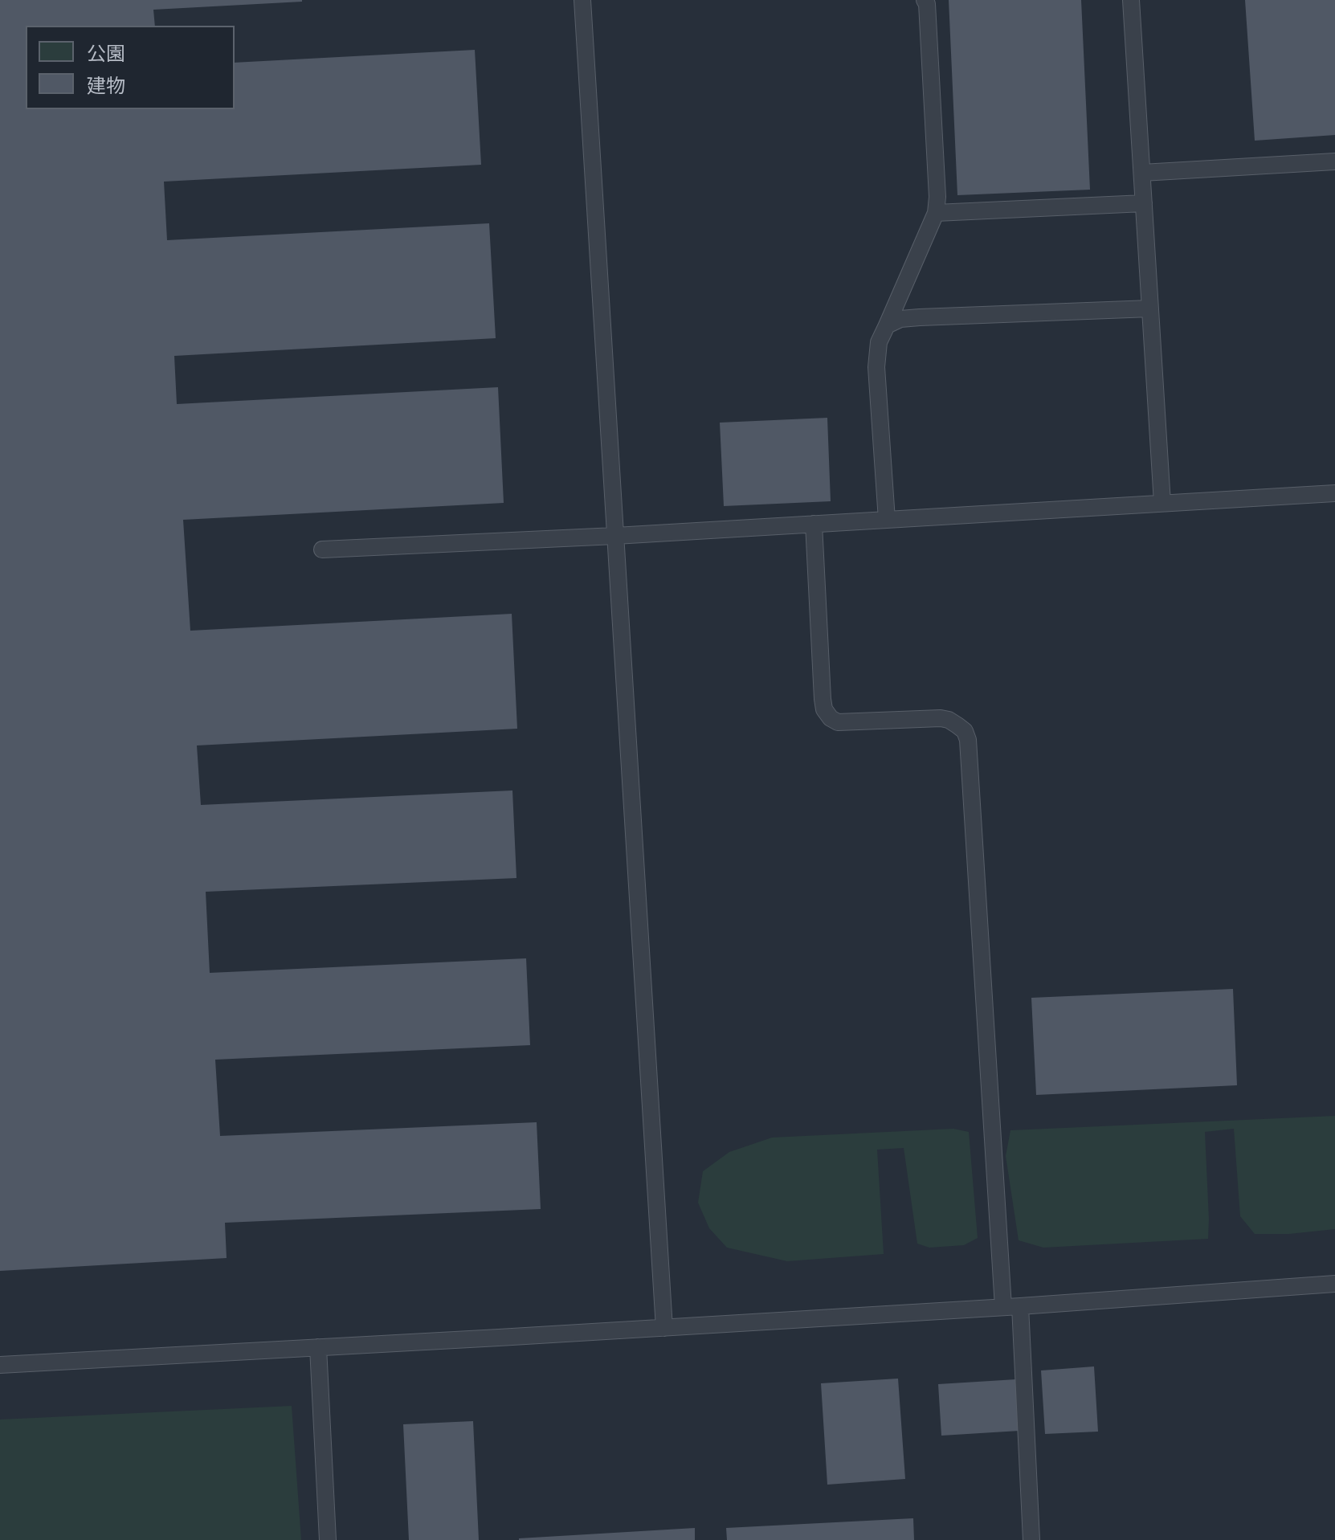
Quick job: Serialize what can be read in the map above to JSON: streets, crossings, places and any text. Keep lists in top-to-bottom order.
{
  "legend": ["公園", "建物"]
}
